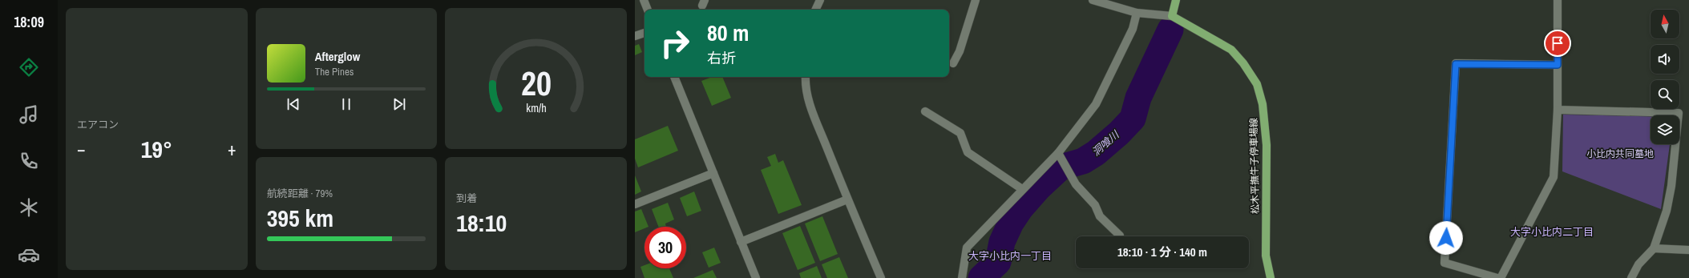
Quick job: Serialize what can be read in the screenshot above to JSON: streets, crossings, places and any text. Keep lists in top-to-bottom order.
{
  "streets": {
    "main road": ["松木平撫牛子停車場線"]
  },
  "districts": ["大字小比内二丁目", "大字小比内一丁目"],
  "water": ["洞喰川"],
  "parks": ["小比内共同墓地"],
  "north": "top",
  "page": {
    "tabs": "18:09",
    "tile": [
      "エアコン",
      ["航続距離 · 79%", "395 km"],
      ["到着", "18:10"]
    ],
    "turn": ["80 m", "右折"],
    "song": ["Afterglow", "The Pines"],
    "heat": ["−", "19°", "+"],
    "limit": "30",
    "trip": "18:10 · 1 分 · 140 m",
    "gauge": ["20", "km/h"]
  }
}
